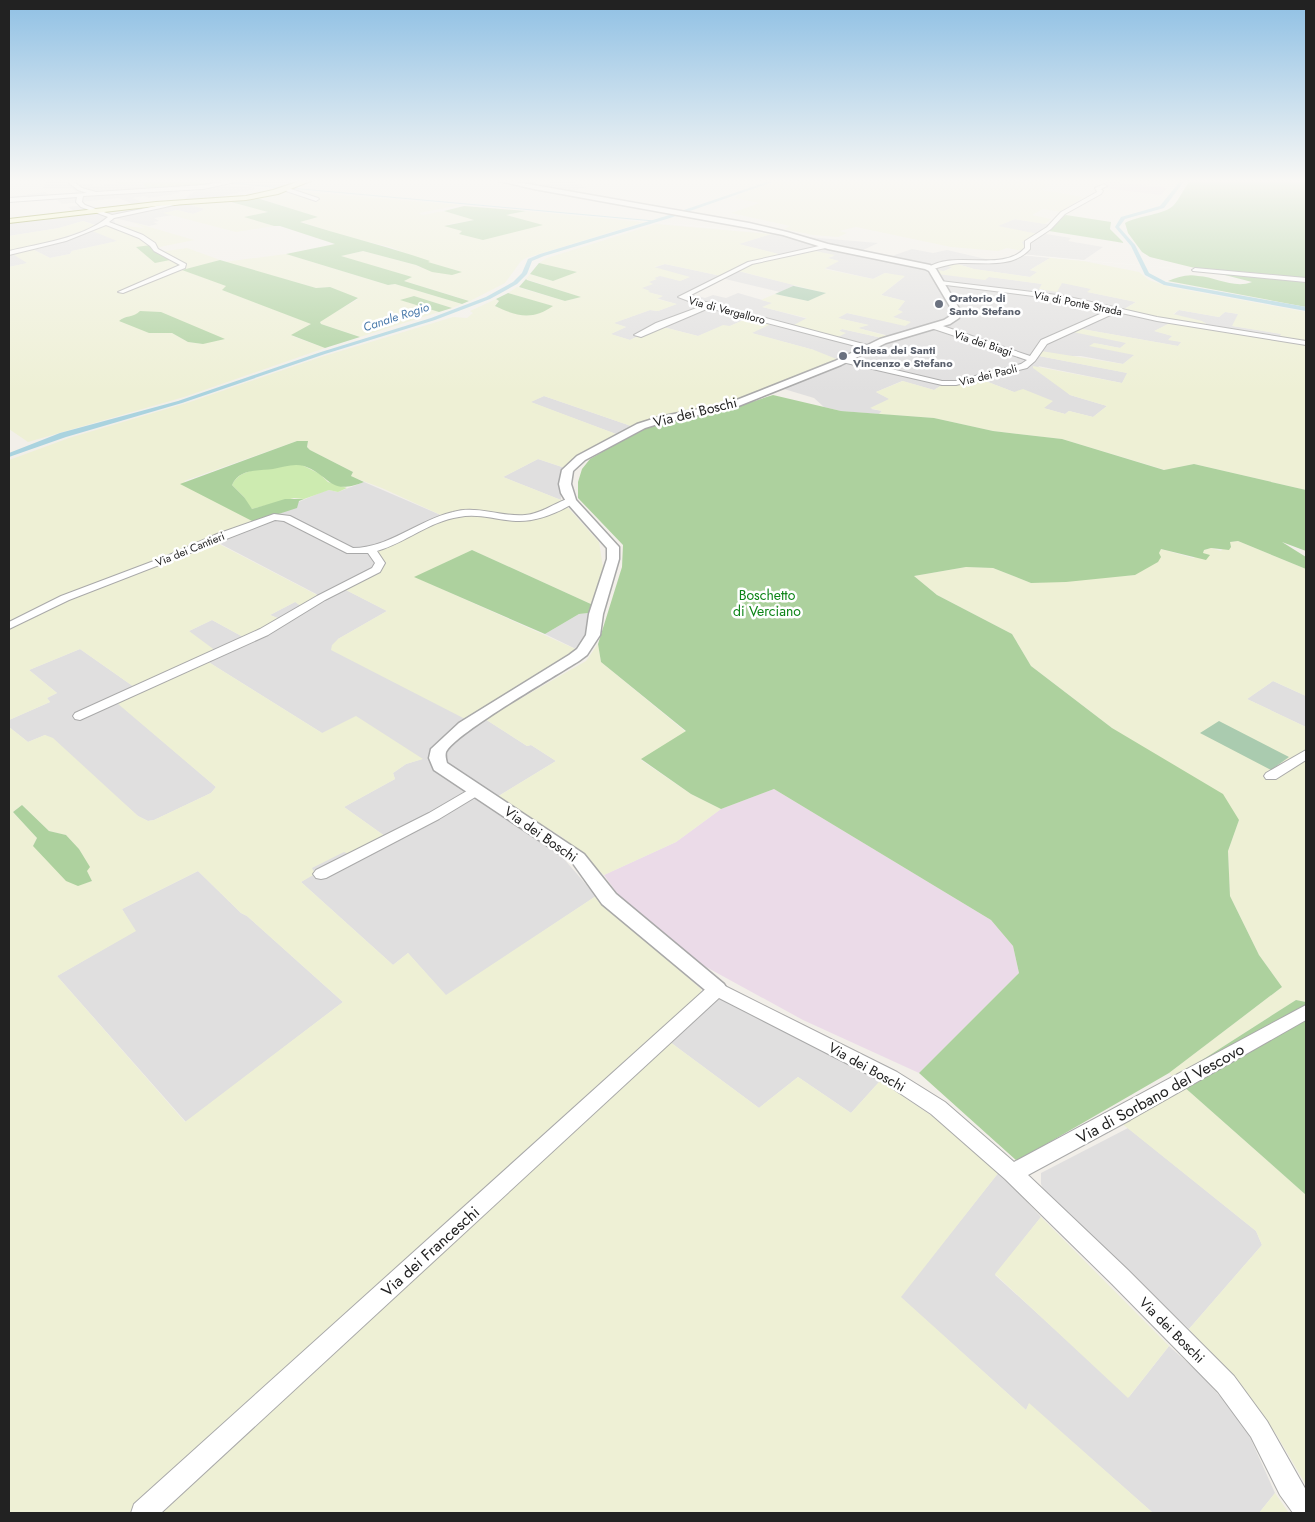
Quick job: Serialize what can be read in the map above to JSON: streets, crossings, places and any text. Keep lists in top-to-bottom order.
{
  "streets": {
    "street": [
      "Via di Ponte Strada",
      "Via di Vergalloro",
      "Via dei Biagi",
      "Via dei Paoli",
      "Via dei Boschi",
      "Via dei Cantieri",
      "Via di Sorbano del Vescovo",
      "Via dei Franceschi"
    ]
  },
  "crossings": [
    ["Via di Ponte Strada", "Via dei Paoli"],
    ["Via di Ponte Strada", "Via dei Boschi"],
    ["Via di Vergalloro", "Via dei Boschi"],
    ["Via dei Biagi", "Via dei Paoli"],
    ["Via dei Biagi", "Via dei Boschi"],
    ["Via dei Paoli", "Via dei Boschi"],
    ["Via dei Boschi", "Via dei Cantieri"],
    ["Via dei Boschi", "Via di Sorbano del Vescovo"],
    ["Via dei Boschi", "Via dei Franceschi"]
  ],
  "water": ["Canale Rogio"],
  "parks": ["Boschetto di Verciano"],
  "places": ["Oratorio di Santo Stefano", "Chiesa dei Santi Vincenzo e Stefano"]
}
